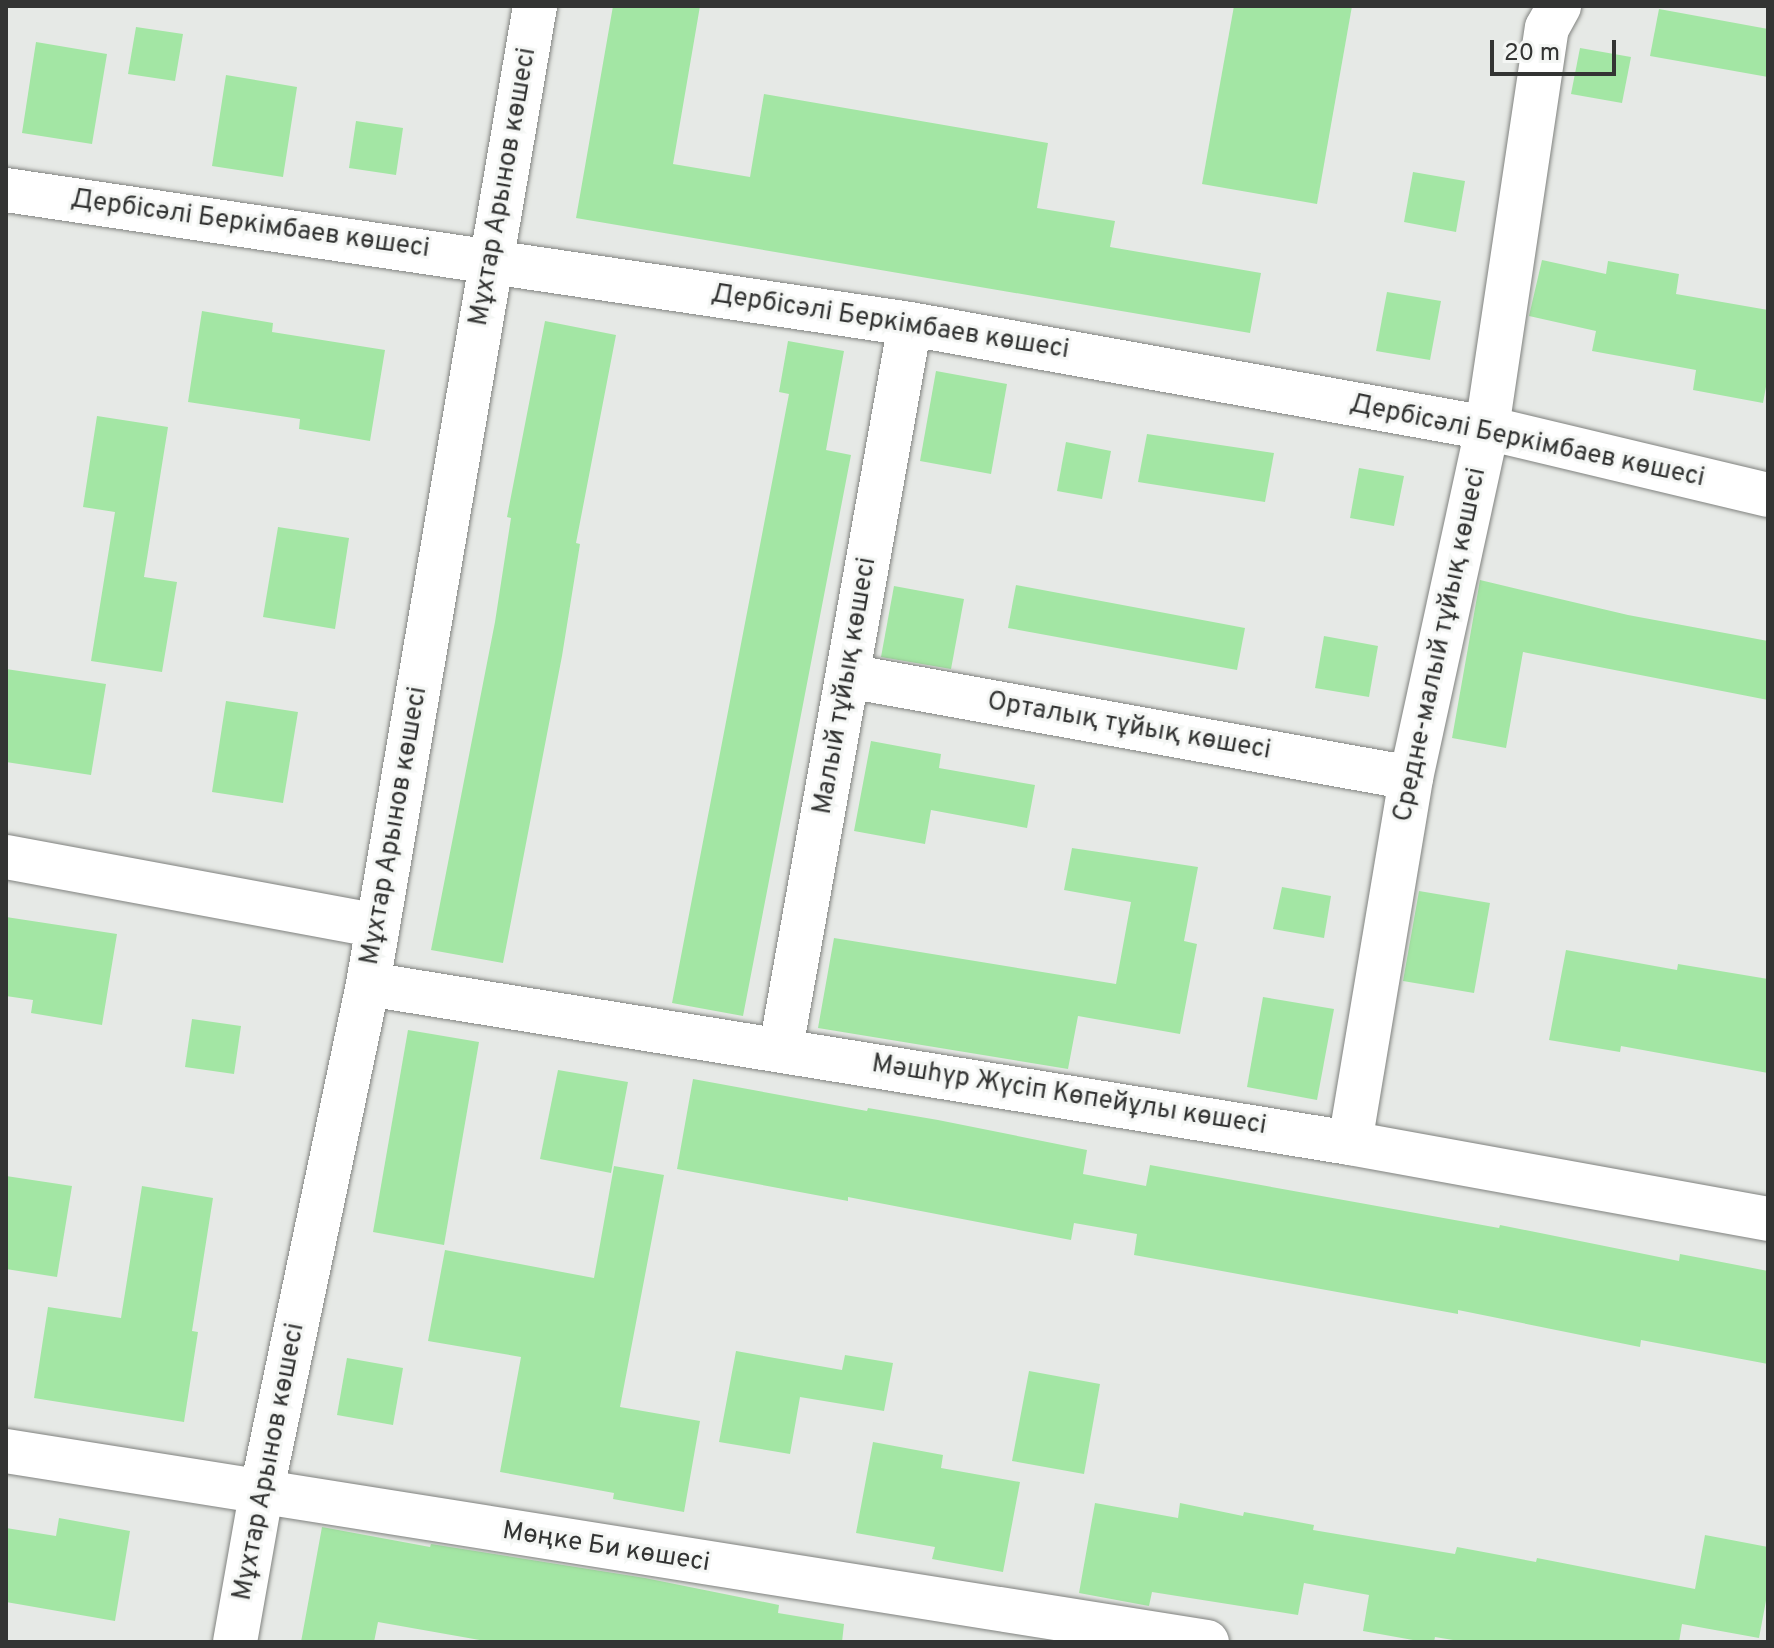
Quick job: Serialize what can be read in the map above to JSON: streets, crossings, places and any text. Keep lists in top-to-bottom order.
{
  "streets": {
    "street": [
      "Мұхтар Арынов көшесі",
      "Дербісәлі Беркімбаев көшесі",
      "Средне-малый тұйық көшесі",
      "Малый тұйық көшесі",
      "Орталық тұйық көшесі",
      "Мәшһүр Жүсіп Көпейұлы көшесі",
      "Мөңке Би көшесі"
    ]
  },
  "crossings": [
    ["Мұхтар Арынов көшесі", "Дербісәлі Беркімбаев көшесі"],
    ["Мұхтар Арынов көшесі", "Мәшһүр Жүсіп Көпейұлы көшесі"],
    ["Мұхтар Арынов көшесі", "Мөңке Би көшесі"],
    ["Дербісәлі Беркімбаев көшесі", "Средне-малый тұйық көшесі"],
    ["Дербісәлі Беркімбаев көшесі", "Малый тұйық көшесі"],
    ["Средне-малый тұйық көшесі", "Орталық тұйық көшесі"],
    ["Средне-малый тұйық көшесі", "Мәшһүр Жүсіп Көпейұлы көшесі"],
    ["Малый тұйық көшесі", "Орталық тұйық көшесі"],
    ["Малый тұйық көшесі", "Мәшһүр Жүсіп Көпейұлы көшесі"]
  ],
  "scale_bar": "20 m"
}
